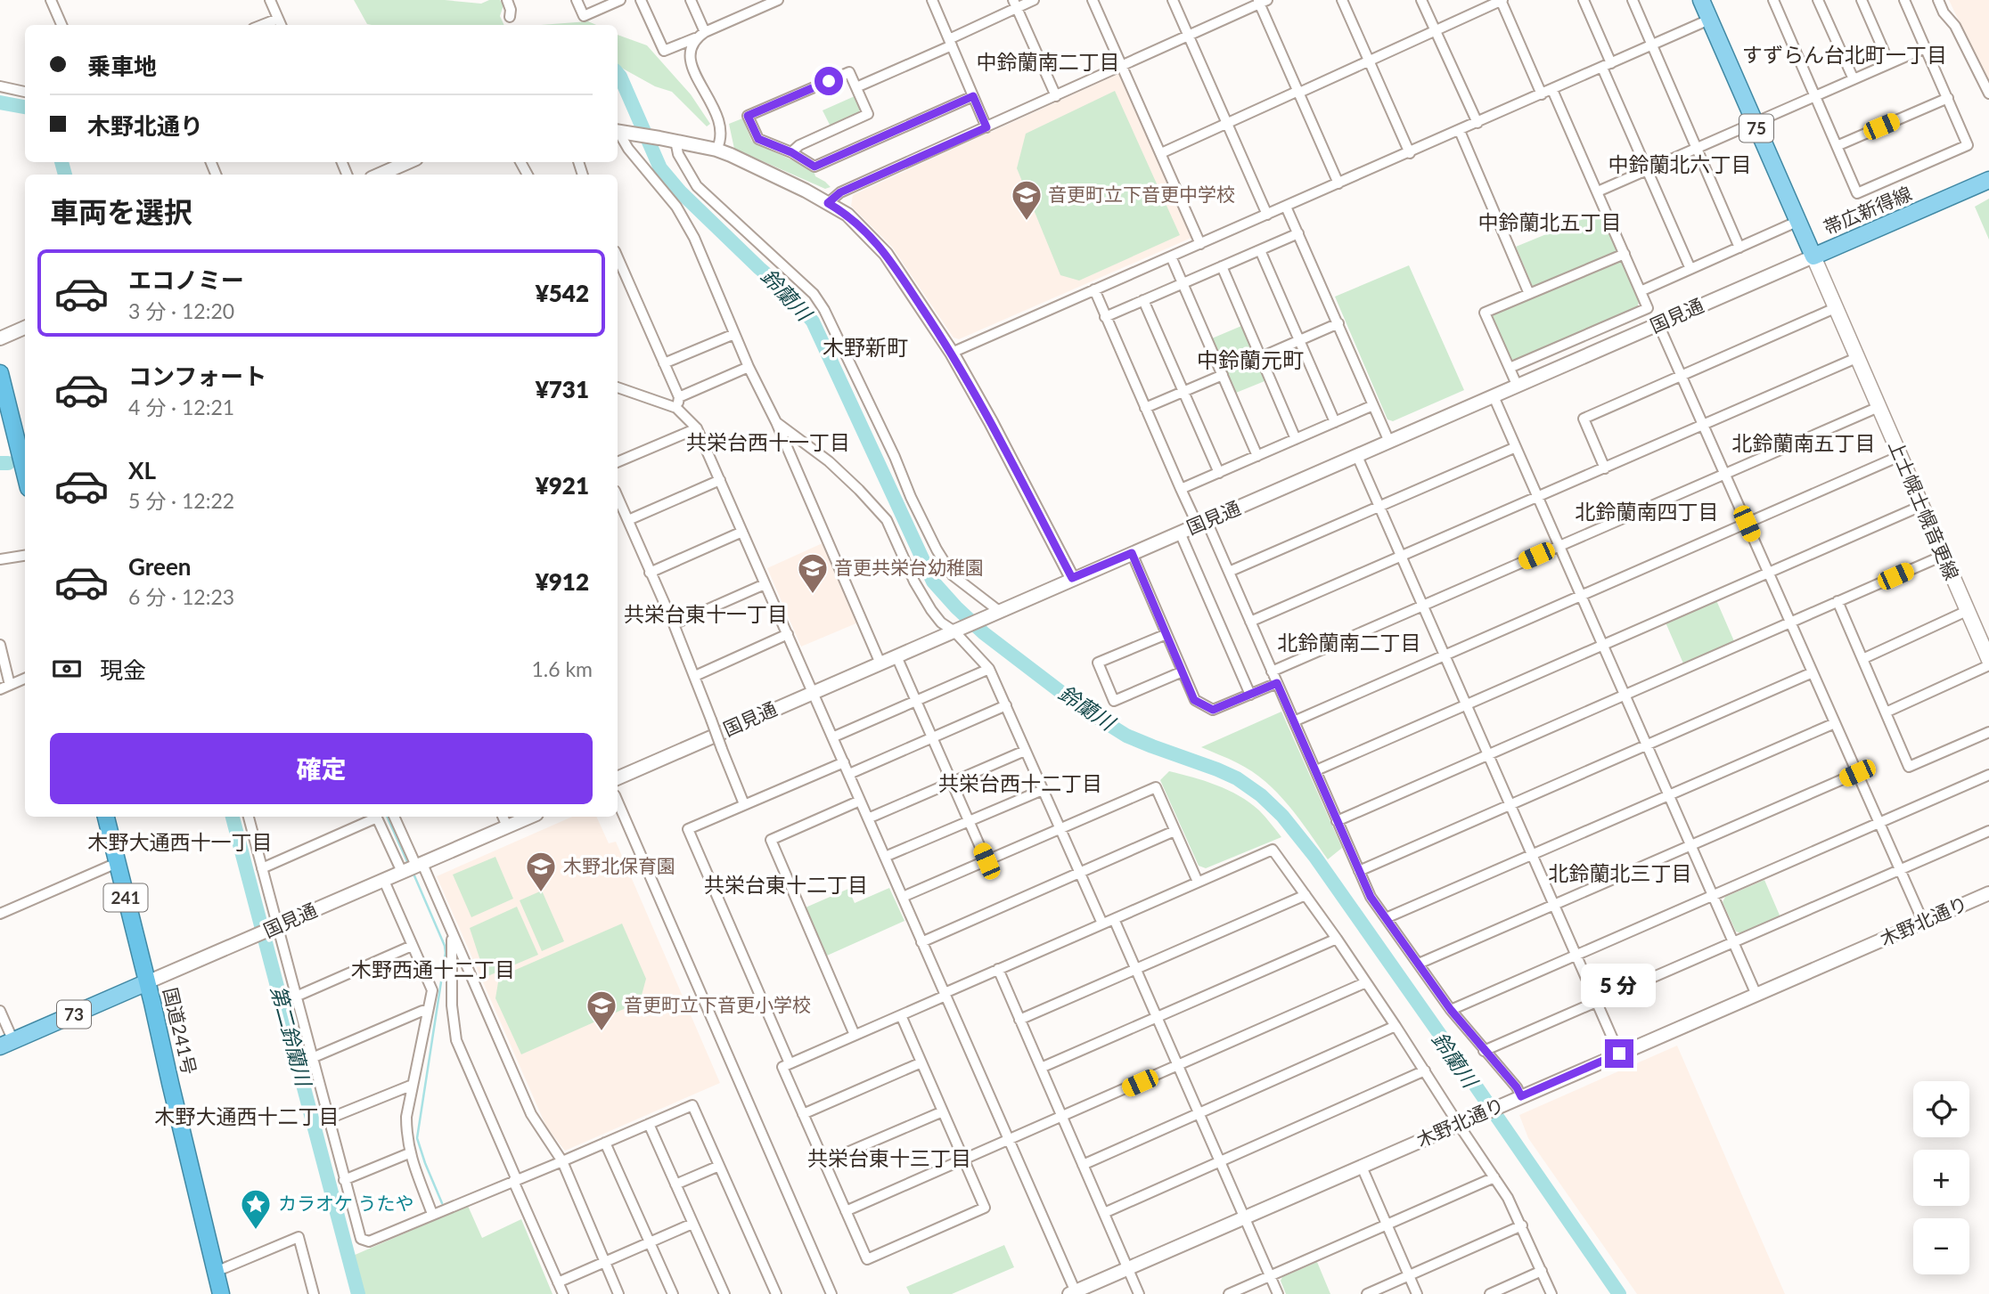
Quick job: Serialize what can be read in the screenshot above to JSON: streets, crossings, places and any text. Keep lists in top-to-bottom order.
{
  "streets": {
    "highway": ["241", "国道241号"],
    "main road": [
      "75",
      "帯広新得線",
      "上士幌士幌音更線",
      "73"
    ],
    "street": ["国見通", "木野北通り"]
  },
  "crossings": [
    ["帯広新得線", "国見通"],
    ["帯広新得線", "上士幌士幌音更線"],
    ["国見通", "上士幌士幌音更線"],
    ["国見通", "73"],
    ["国見通", "国道241号"],
    ["73", "国道241号"]
  ],
  "districts": [
    "すずらん台北町一丁目",
    "中鈴蘭南二丁目",
    "中鈴蘭北六丁目",
    "中鈴蘭北五丁目",
    "木野新町",
    "中鈴蘭元町",
    "共栄台西十一丁目",
    "北鈴蘭南五丁目",
    "北鈴蘭南四丁目",
    "共栄台東十一丁目",
    "北鈴蘭南二丁目",
    "共栄台西十二丁目",
    "木野大通西十一丁目",
    "北鈴蘭北三丁目",
    "共栄台東十二丁目",
    "木野西通十二丁目",
    "木野大通西十二丁目",
    "共栄台東十三丁目"
  ],
  "water": ["鈴蘭川", "第二鈴蘭川"],
  "places": {
    "school or university": [
      "音更町立下音更中学校",
      "音更共栄台幼稚園",
      "木野北保育園",
      "音更町立下音更小学校"
    ],
    "place": ["カラオケ うたや"]
  },
  "page": {
    "banner": ["乗車地", "木野北通り"],
    "heading": "車両を選択",
    "list": [
      {
        "name": "エコノミー",
        "note": "3 分 · 12:20",
        "value": "¥542"
      },
      {
        "name": "コンフォート",
        "note": "4 分 · 12:21",
        "value": "¥731"
      },
      {
        "name": "XL",
        "note": "5 分 · 12:22",
        "value": "¥921"
      },
      {
        "name": "Green",
        "note": "6 分 · 12:23",
        "value": "¥912"
      }
    ],
    "pay": ["現金", "1.6 km"],
    "buttons": "確定",
    "bubble": "5 分",
    "map_buttons": ["+", "−"]
  }
}
